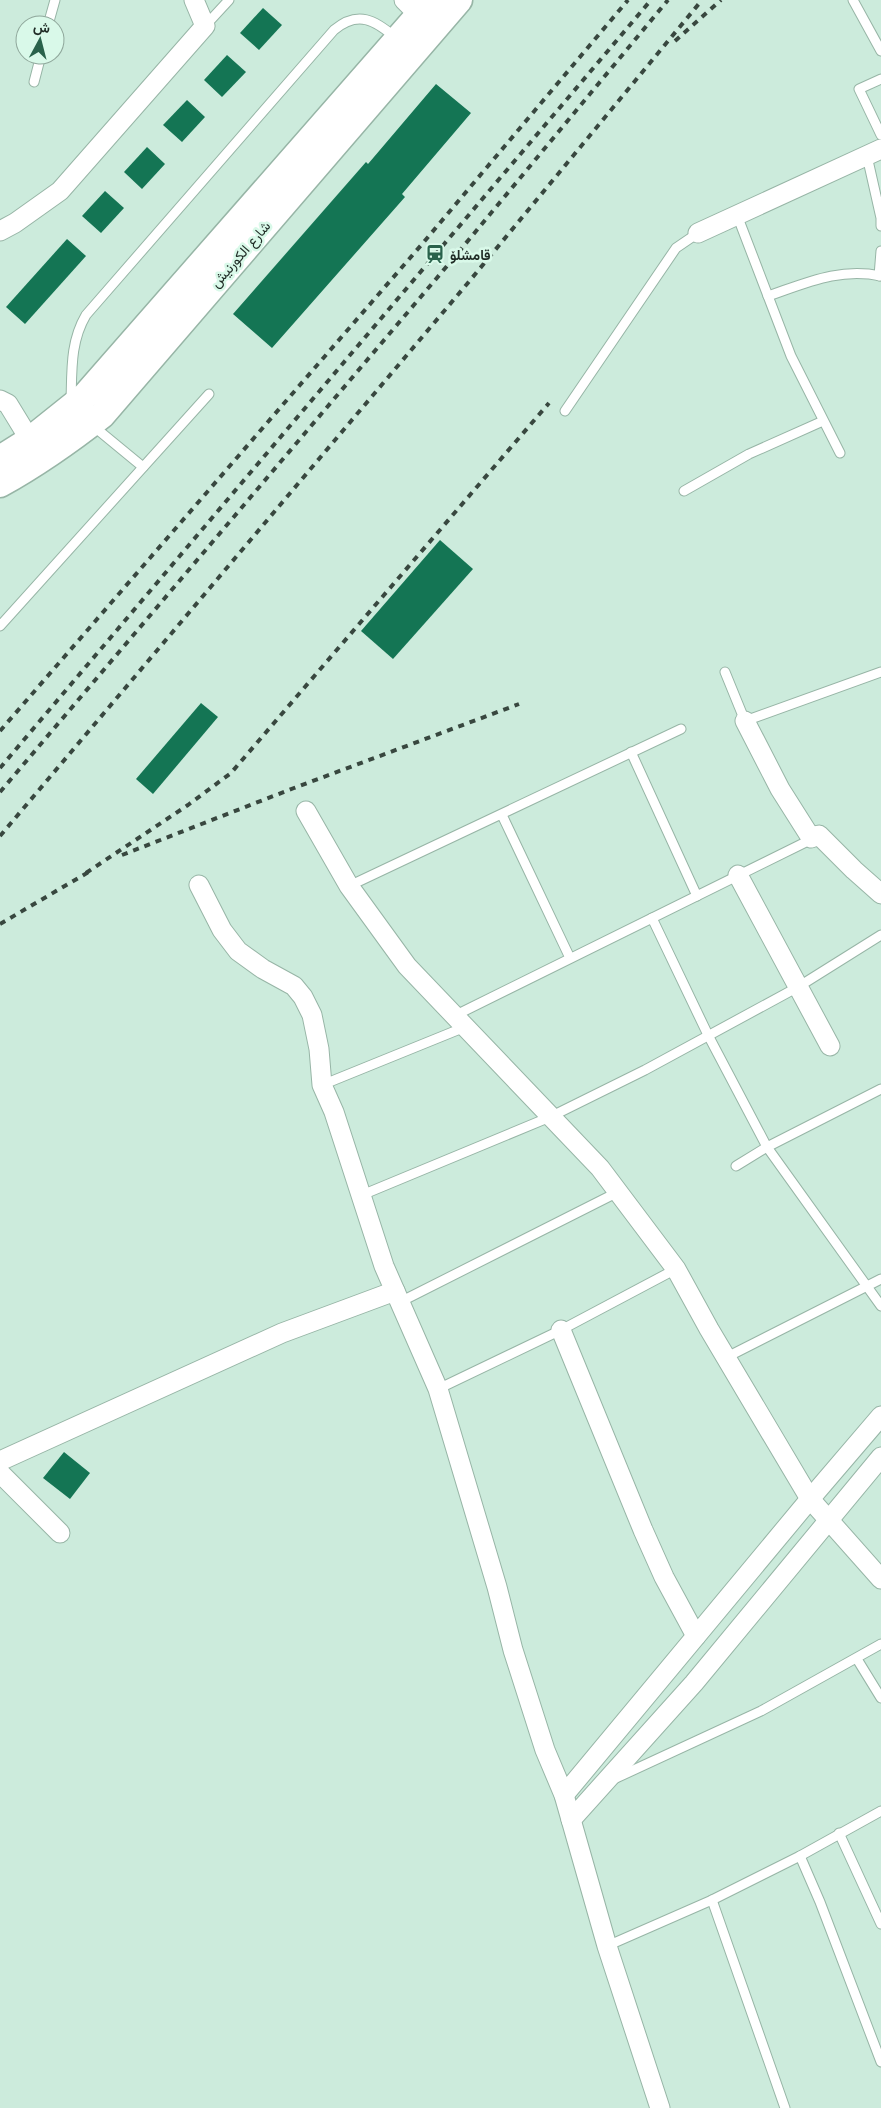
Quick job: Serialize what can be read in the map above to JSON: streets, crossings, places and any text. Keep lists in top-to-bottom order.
{
  "streets": {
    "street": ["شارع الكورنيش"]
  },
  "places": {
    "station": ["قامشلۆ"]
  },
  "north": "top"
}
